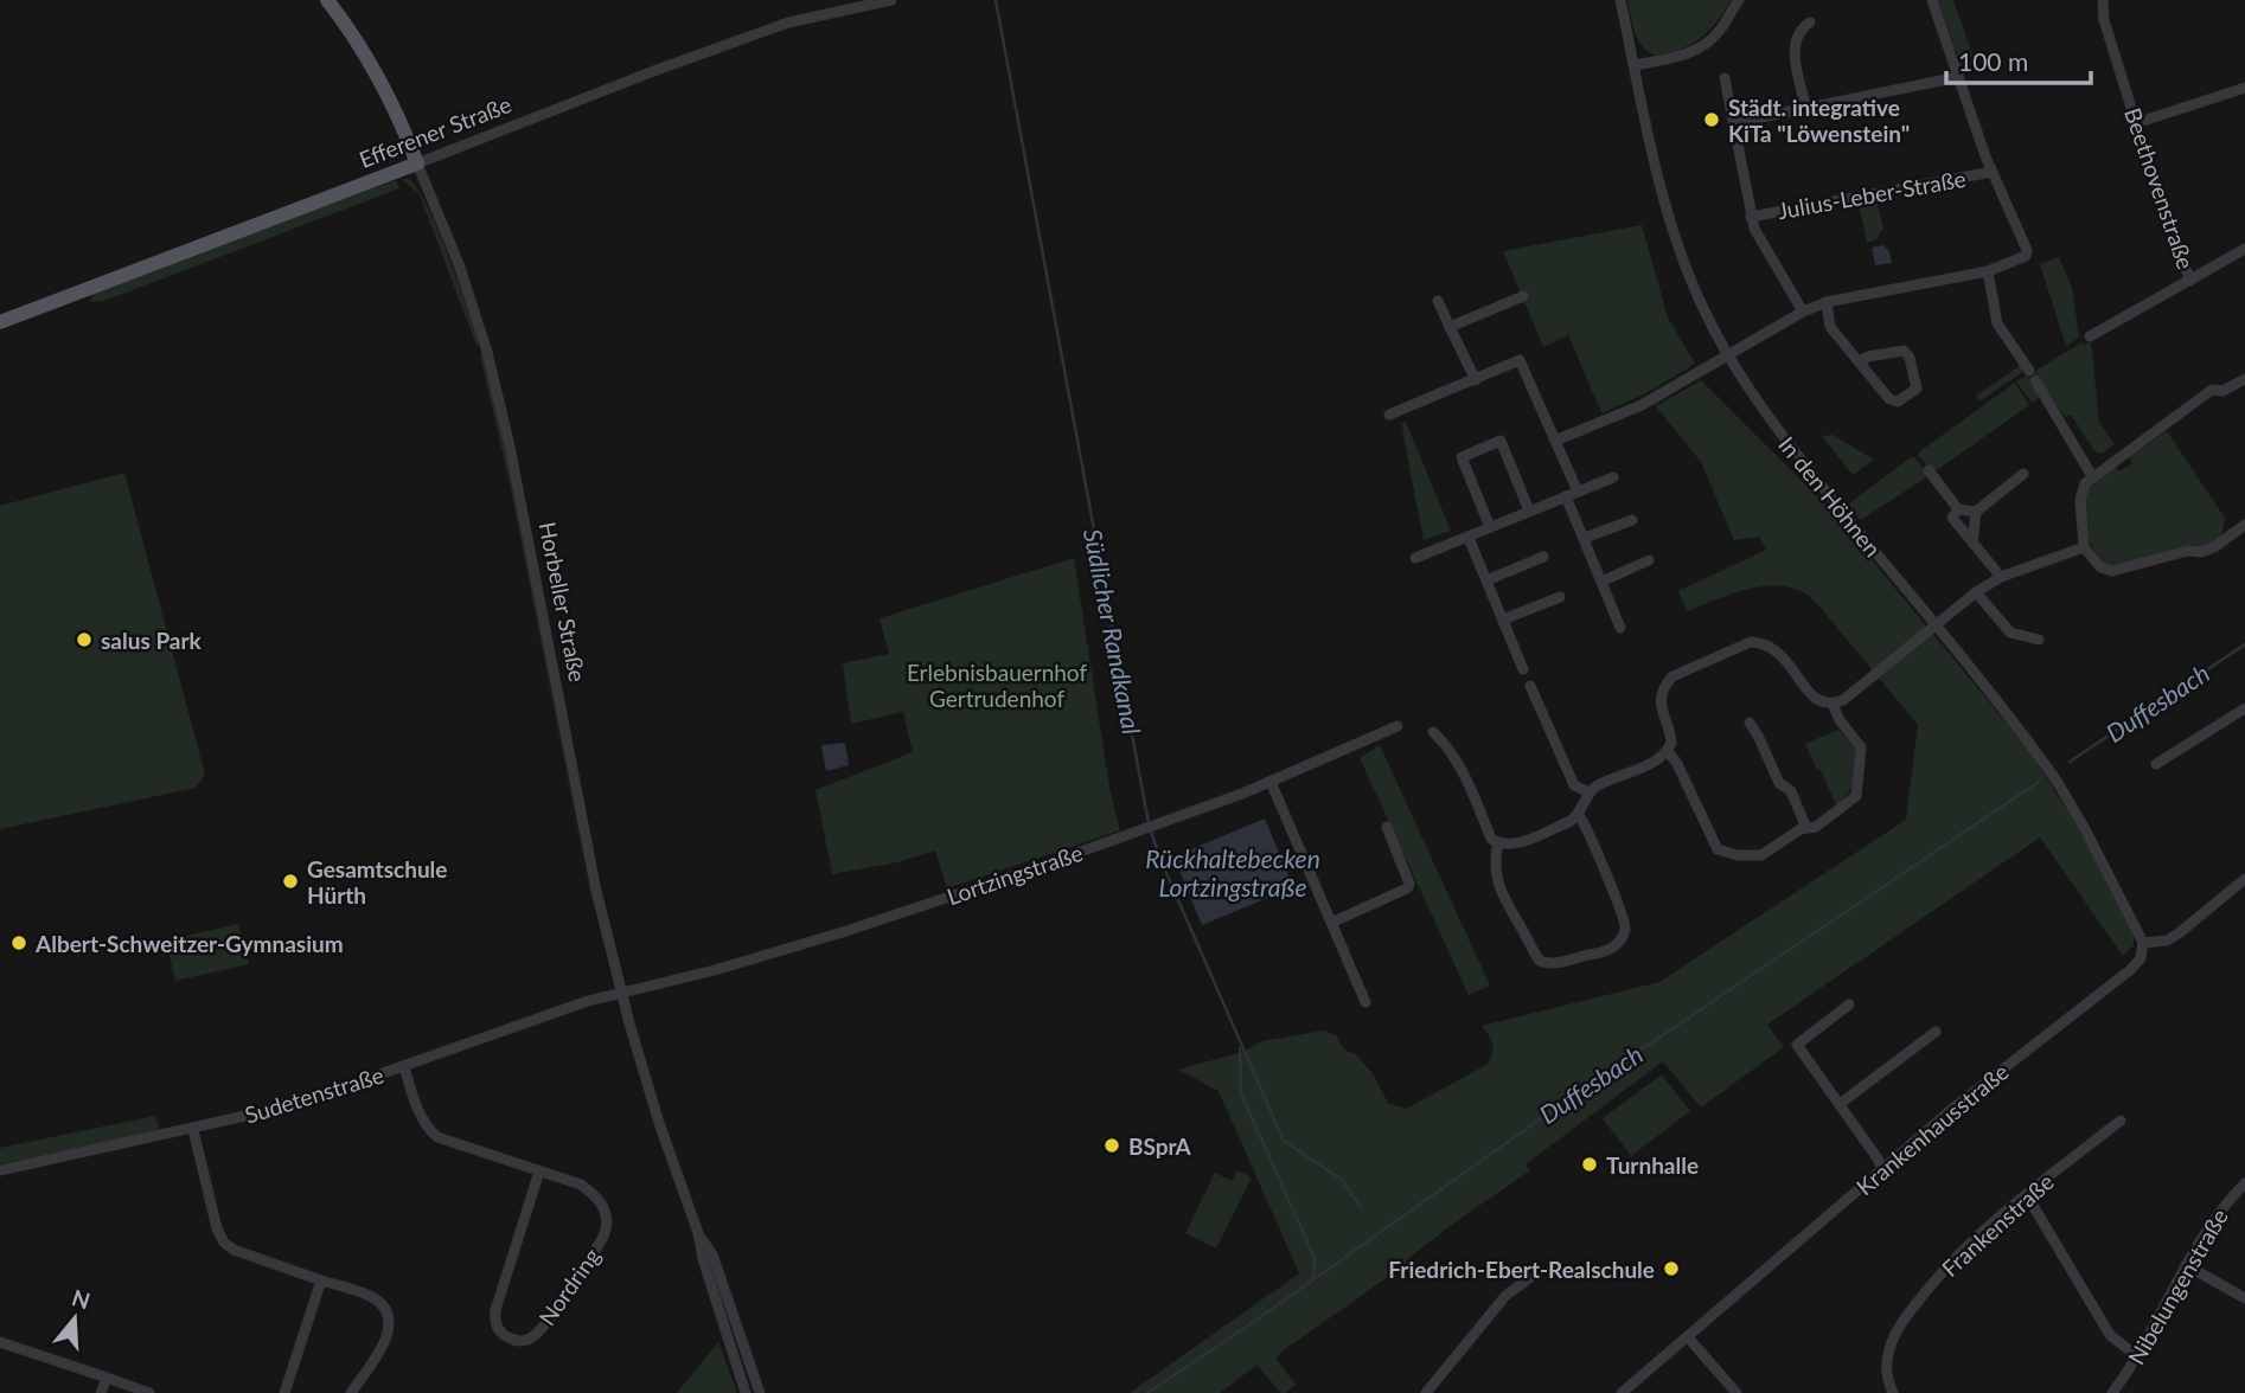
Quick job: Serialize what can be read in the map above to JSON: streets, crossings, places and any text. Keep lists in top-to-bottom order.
{
  "streets": {
    "main road": ["Efferener Straße", "Horbeller Straße"],
    "street": [
      "Beethovenstraße",
      "Julius-Leber-Straße",
      "In den Höhnen",
      "Lortzingstraße",
      "Sudetenstraße",
      "Krankenhausstraße",
      "Frankenstraße",
      "Nordring",
      "Nibelungenstraße"
    ]
  },
  "crossings": [
    ["Efferener Straße", "Horbeller Straße"],
    ["In den Höhnen", "Krankenhausstraße"],
    ["Horbeller Straße", "Lortzingstraße"],
    ["Horbeller Straße", "Sudetenstraße"],
    ["Lortzingstraße", "Sudetenstraße"],
    ["Sudetenstraße", "Nordring"]
  ],
  "water": ["Südlicher Randkanal", "Duffesbach", "Rückhaltebecken Lortzingstraße"],
  "parks": ["Erlebnisbauernhof Gertrudenhof"],
  "places": [
    "Städt. integrative KiTa \"Löwenstein\"",
    "salus Park",
    "Gesamtschule Hürth",
    "Albert-Schweitzer-Gymnasium",
    "BSprA",
    "Turnhalle",
    "Friedrich-Ebert-Realschule"
  ],
  "scale_bar": "100 m",
  "north": "top"
}
